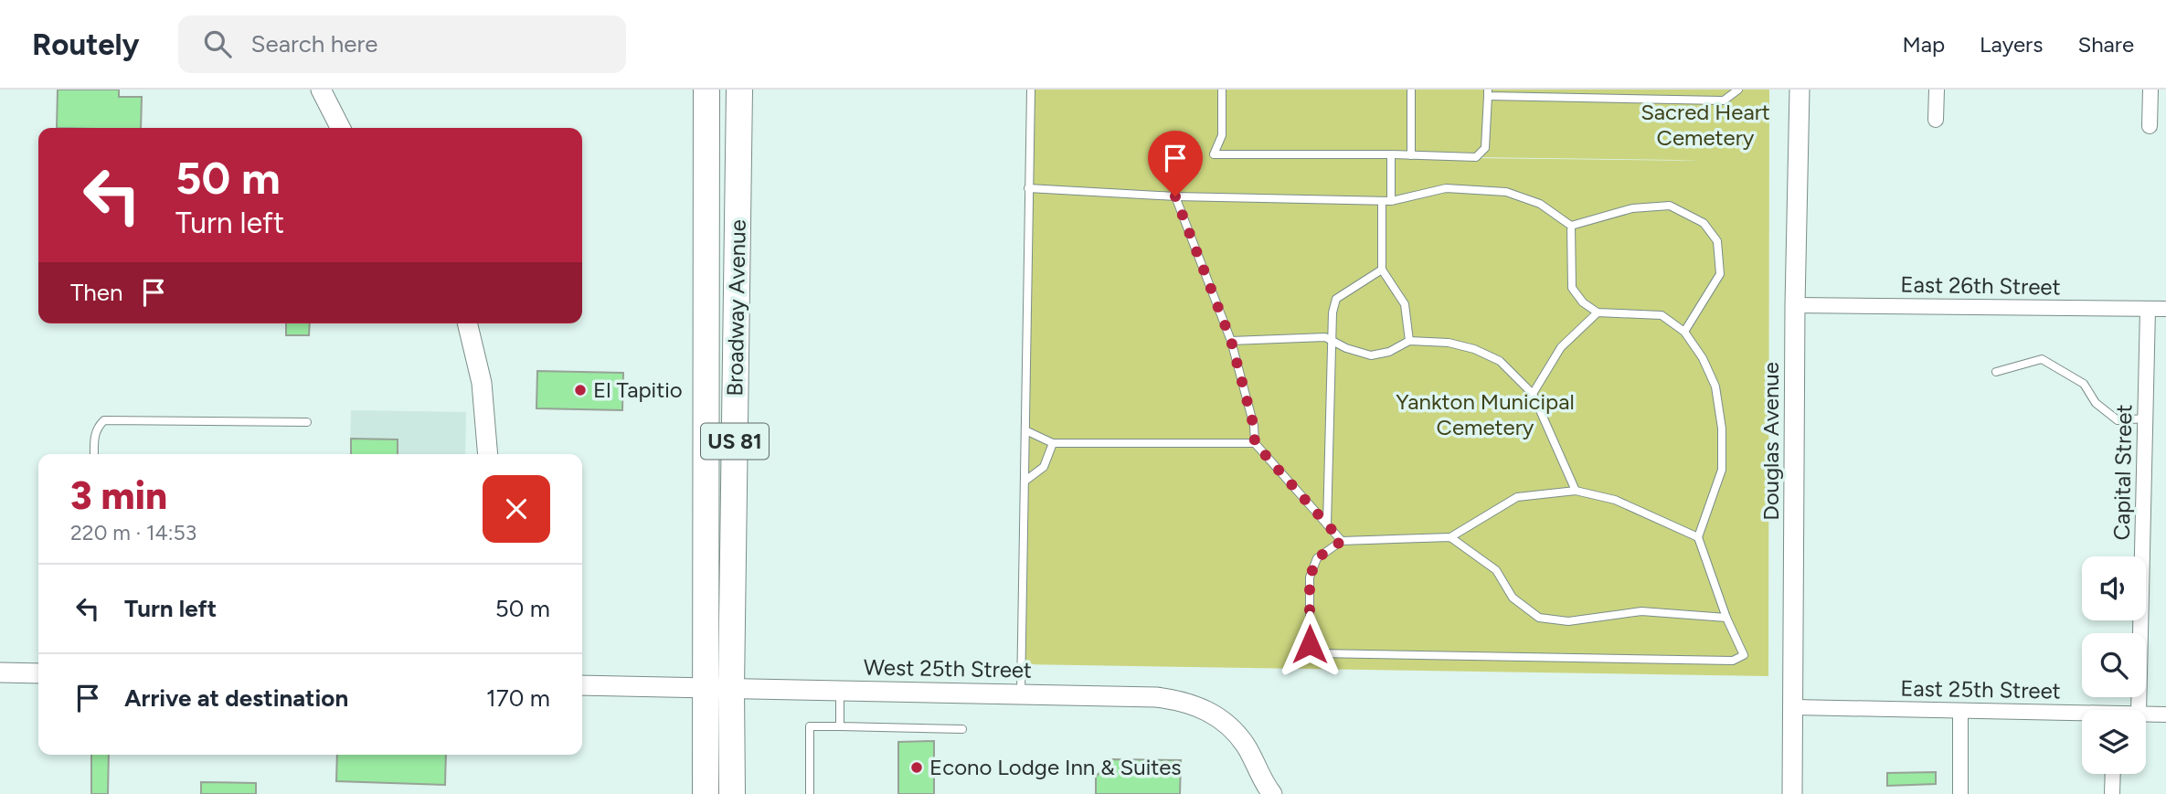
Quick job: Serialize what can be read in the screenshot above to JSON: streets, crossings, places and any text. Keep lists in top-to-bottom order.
{
  "streets": {
    "highway": ["Broadway Avenue", "US 81"],
    "street": [
      "East 26th Street",
      "Douglas Avenue",
      "Capital Street",
      "West 25th Street",
      "East 25th Street"
    ]
  },
  "crossings": [
    ["East 26th Street", "Douglas Avenue"],
    ["East 26th Street", "Capital Street"],
    ["Broadway Avenue", "West 25th Street"],
    ["Douglas Avenue", "East 25th Street"]
  ],
  "parks": ["Sacred Heart Cemetery", "Yankton Municipal Cemetery"],
  "places": ["El Tapitio", "Econo Lodge Inn & Suites"],
  "page": {
    "header": "Routely",
    "search": "Search here",
    "nav": ["Map", "Layers", "Share"],
    "turn": ["50 m", "Turn left"],
    "then": "Then",
    "heading": ["3 min", "220 m · 14:53"],
    "list": [
      {
        "name": "Turn left",
        "value": "50 m"
      },
      {
        "name": "Arrive at destination",
        "value": "170 m"
      }
    ]
  }
}
